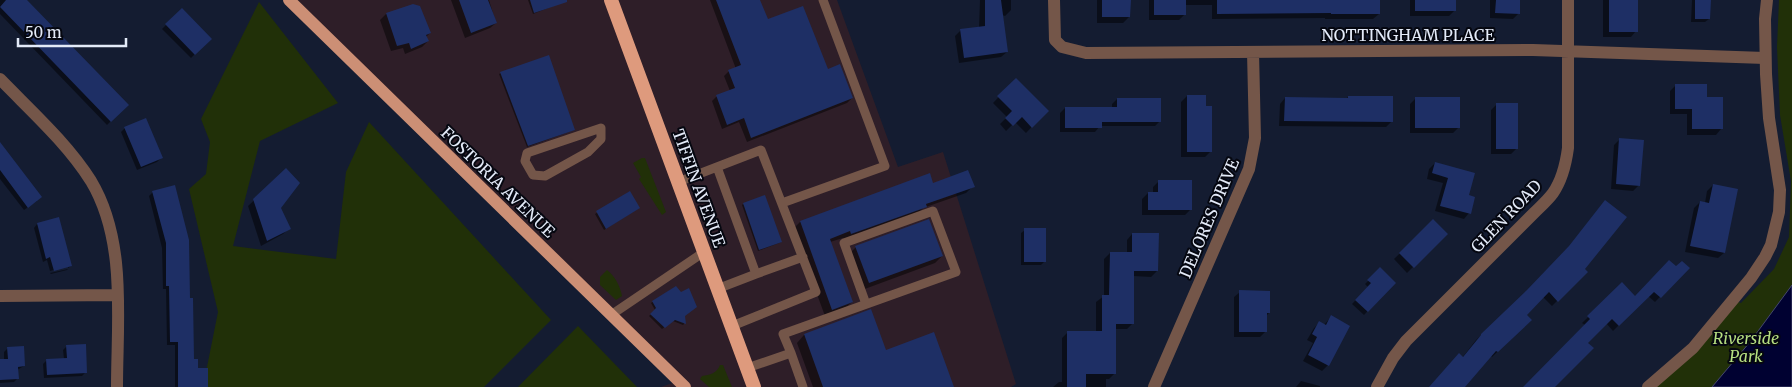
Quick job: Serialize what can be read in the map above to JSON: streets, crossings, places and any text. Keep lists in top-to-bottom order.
{
  "streets": {
    "highway": ["TIFFIN AVENUE"],
    "main road": ["FOSTORIA AVENUE"],
    "street": ["NOTTINGHAM PLACE", "GLEN ROAD", "DELORES DRIVE"]
  },
  "crossings": [
    ["NOTTINGHAM PLACE", "GLEN ROAD"],
    ["NOTTINGHAM PLACE", "DELORES DRIVE"]
  ],
  "parks": ["Riverside Park"],
  "scale_bar": "50 m"
}
